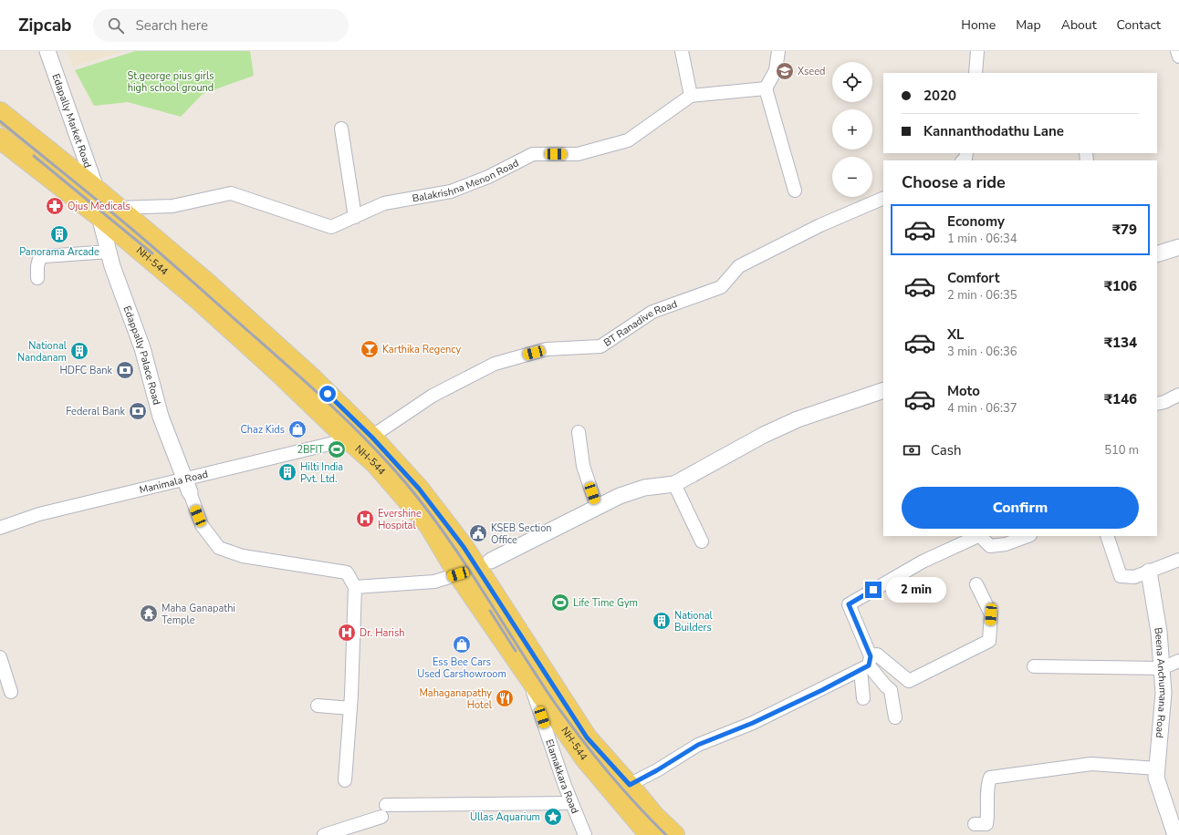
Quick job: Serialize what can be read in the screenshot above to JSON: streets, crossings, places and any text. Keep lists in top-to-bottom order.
{
  "streets": {
    "main road": ["NH-544"],
    "street": [
      "Edapally Market Road",
      "Balakrishna Menon Road",
      "BT Ranadive Road",
      "Edappally Palace Road",
      "Manimala Road",
      "Beena Anchumana Road",
      "Elamakkara Road"
    ]
  },
  "crossings": [
    ["Edapally Market Road", "NH-544"],
    ["Balakrishna Menon Road", "NH-544"],
    ["Balakrishna Menon Road", "Edappally Palace Road"],
    ["NH-544", "BT Ranadive Road"],
    ["NH-544", "Edappally Palace Road"],
    ["NH-544", "Manimala Road"],
    ["NH-544", "Elamakkara Road"],
    ["BT Ranadive Road", "Manimala Road"],
    ["Edappally Palace Road", "Manimala Road"]
  ],
  "parks": ["St.george pius girls high school ground"],
  "places": {
    "school or university": ["Xseed"],
    "pharmacy": ["Ojus Medicals"],
    "building": [
      "Panorama Arcade",
      "National Nandanam",
      "Hilti India Pvt. Ltd.",
      "National Builders"
    ],
    "bar": ["Karthika Regency"],
    "bank": ["HDFC Bank", "Federal Bank"],
    "shop": ["Chaz Kids", "Ess Bee Cars Used Carshowroom"],
    "sports": ["2BFIT", "Life Time Gym"],
    "hospital": ["Evershine Hospital", "Dr. Harish"],
    "public building": ["KSEB Section Office"],
    "temple": ["Maha Ganapathi Temple"],
    "restaurant": ["Mahaganapathy Hotel"],
    "place": ["Ullas Aquarium"]
  },
  "page": {
    "header": "Zipcab",
    "search": "Search here",
    "nav": [
      "Home",
      "Map",
      "About",
      "Contact"
    ],
    "map_buttons": ["+", "−"],
    "banner": ["2020", "Kannanthodathu Lane"],
    "heading": "Choose a ride",
    "list": [
      {
        "name": "Economy",
        "note": "1 min · 06:34",
        "value": "₹79"
      },
      {
        "name": "Comfort",
        "note": "2 min · 06:35",
        "value": "₹106"
      },
      {
        "name": "XL",
        "note": "3 min · 06:36",
        "value": "₹134"
      },
      {
        "name": "Moto",
        "note": "4 min · 06:37",
        "value": "₹146"
      }
    ],
    "pay": ["Cash", "510 m"],
    "buttons": "Confirm",
    "bubble": "2 min"
  }
}
